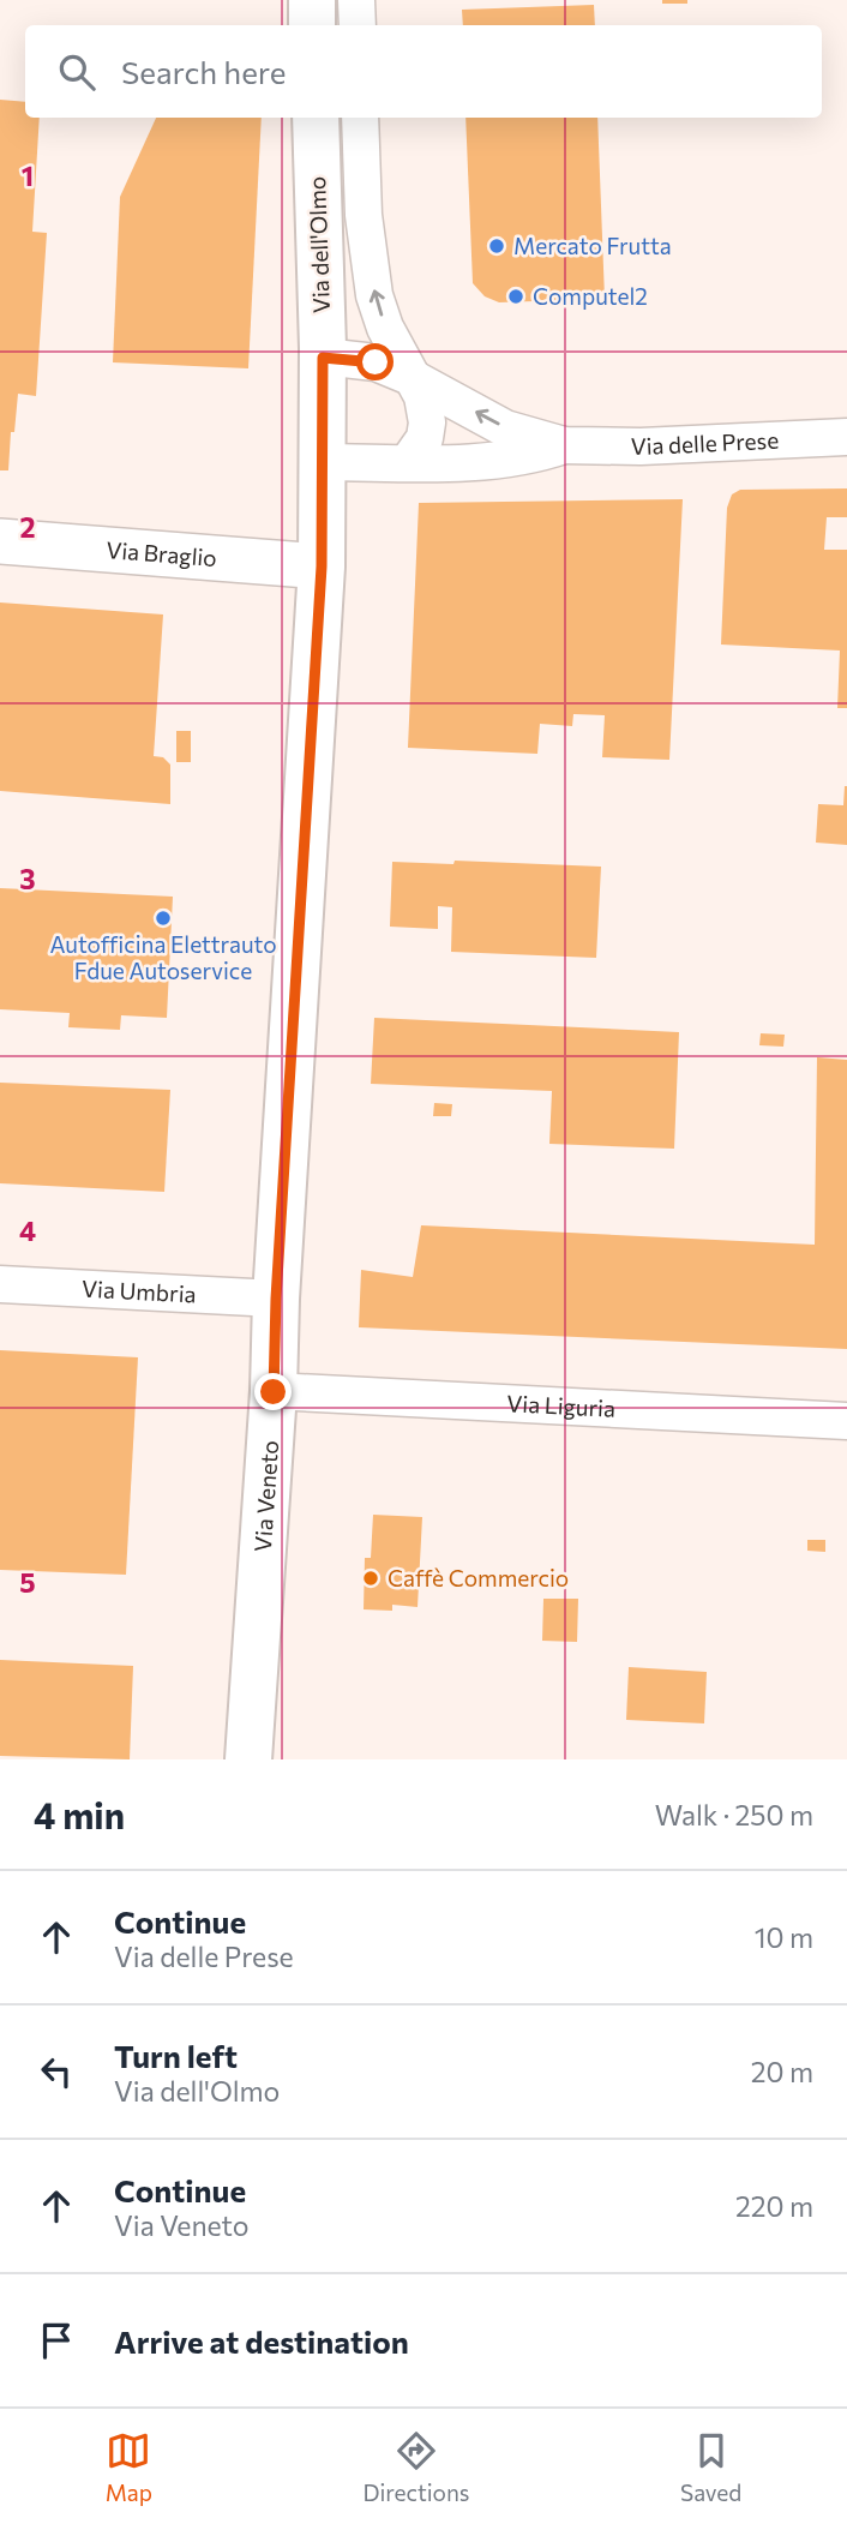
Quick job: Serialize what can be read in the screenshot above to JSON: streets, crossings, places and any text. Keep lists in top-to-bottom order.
{
  "streets": {
    "main road": ["Via dell'Olmo", "Via Veneto"],
    "street": [
      "Via delle Prese",
      "Via Braglio",
      "Via Umbria",
      "Via Liguria"
    ]
  },
  "crossings": [
    ["Via dell'Olmo", "Via delle Prese"],
    ["Via dell'Olmo", "Via Veneto"],
    ["Via delle Prese", "Via Veneto"],
    ["Via Braglio", "Via Veneto"],
    ["Via Umbria", "Via Veneto"],
    ["Via Liguria", "Via Veneto"]
  ],
  "places": [
    "Mercato Frutta",
    "Computel2",
    "Autofficina Elettrauto Fdue Autoservice",
    "Caffè Commercio"
  ],
  "page": {
    "search": "Search here",
    "heading": ["4 min", "Walk · 250 m"],
    "list": [
      ["Continue", "Via delle Prese", "10 m"],
      ["Turn left", "Via dell'Olmo", "20 m"],
      ["Continue", "Via Veneto", "220 m"],
      "Arrive at destination"
    ],
    "nav": ["Map", "Directions", "Saved"]
  },
  "grid": {
    "rows": [
      "1",
      "2",
      "3",
      "4",
      "5"
    ]
  }
}
